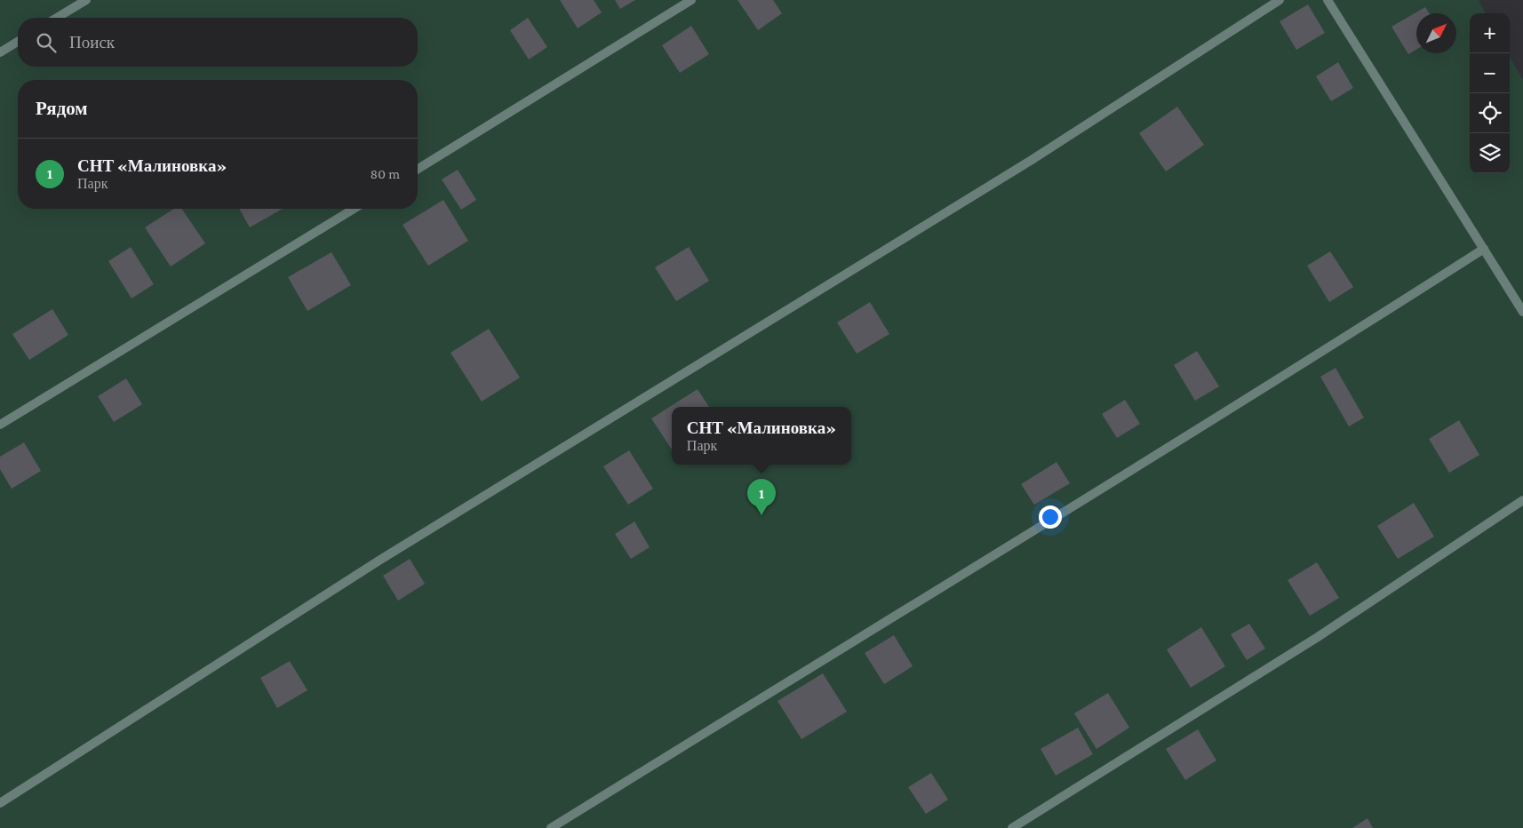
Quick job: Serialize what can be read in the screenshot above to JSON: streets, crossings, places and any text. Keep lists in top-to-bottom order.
{
  "north": "top right",
  "page": {
    "map_buttons": ["+", "−"],
    "search": "Поиск",
    "heading": "Рядом",
    "list": [
      {
        "mark": "1",
        "name": "СНТ «Малиновка»",
        "note": "Парк",
        "value": "80 m"
      }
    ],
    "popup": ["СНТ «Малиновка»", "Парк"],
    "pins": "1"
  }
}
